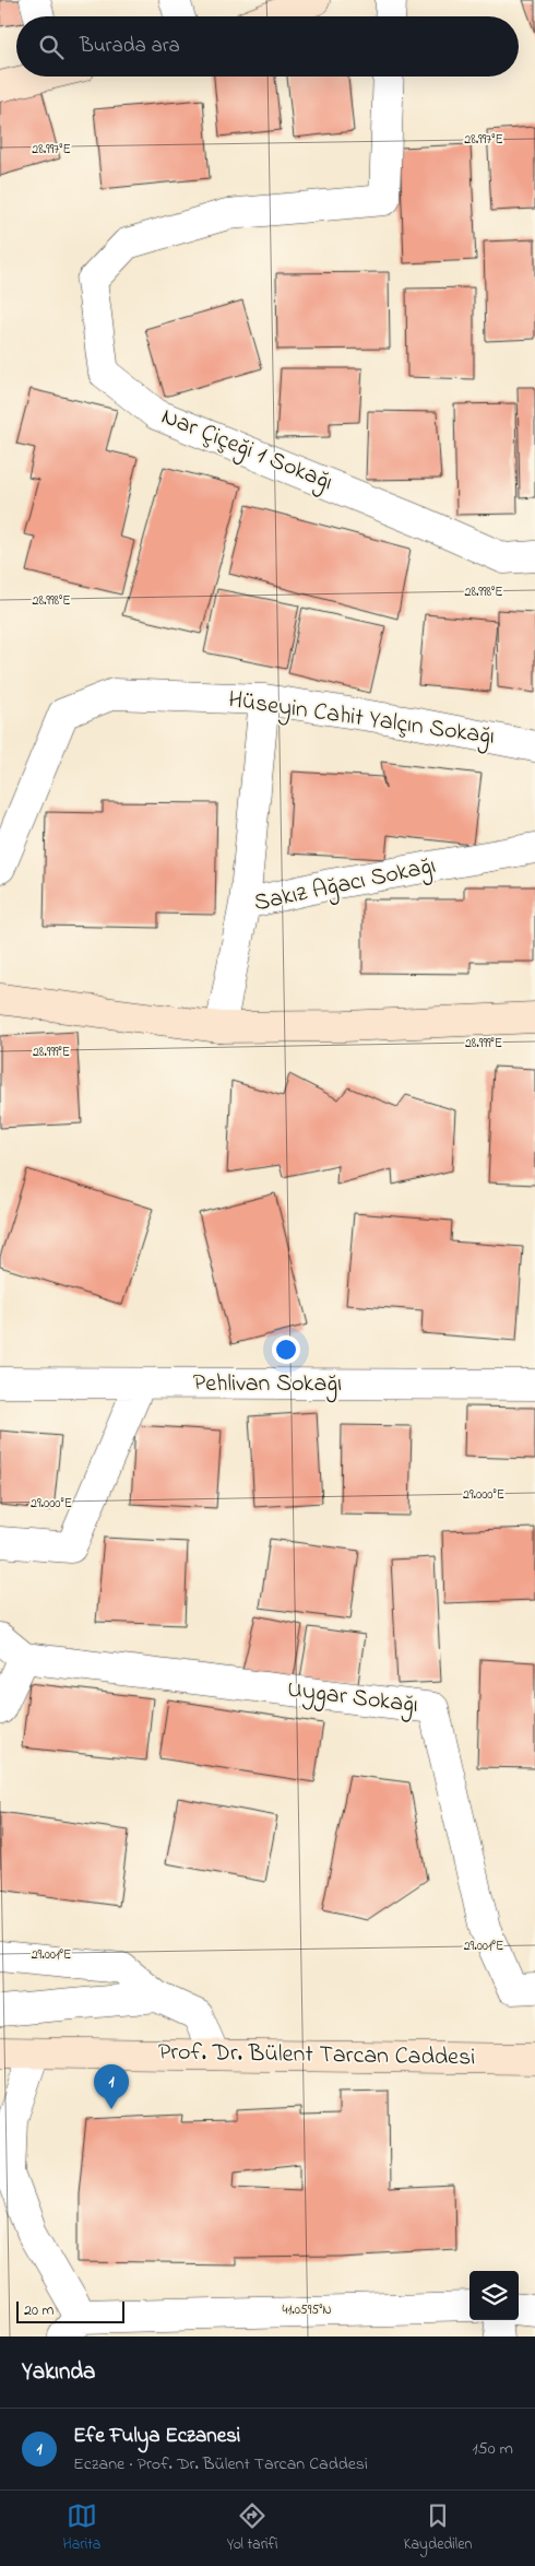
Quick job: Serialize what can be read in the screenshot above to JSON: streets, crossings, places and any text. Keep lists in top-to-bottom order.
{
  "streets": {
    "street": [
      "Nar Çiçeği 1 Sokağı",
      "Hüseyin Cahit Yalçın Sokağı",
      "Sakız Ağacı Sokağı",
      "Pehlivan Sokağı",
      "Uygar Sokağı",
      "Prof. Dr. Bülent Tarcan Caddesi"
    ]
  },
  "scale_bar": "20 m",
  "page": {
    "search": "Burada ara",
    "pins": "1",
    "scale": "20 m",
    "heading": "Yakında",
    "list": [
      {
        "mark": "1",
        "name": "Efe Fulya Eczanesi",
        "note": "Eczane · Prof. Dr. Bülent Tarcan Caddesi",
        "value": "150 m"
      }
    ],
    "nav": ["Harita", "Yol tarifi", "Kaydedilen"]
  },
  "coordinates": [
    "28.997°E",
    "28.998°E",
    "28.999°E",
    "29.000°E",
    "29.001°E",
    "41.0595°N"
  ]
}
